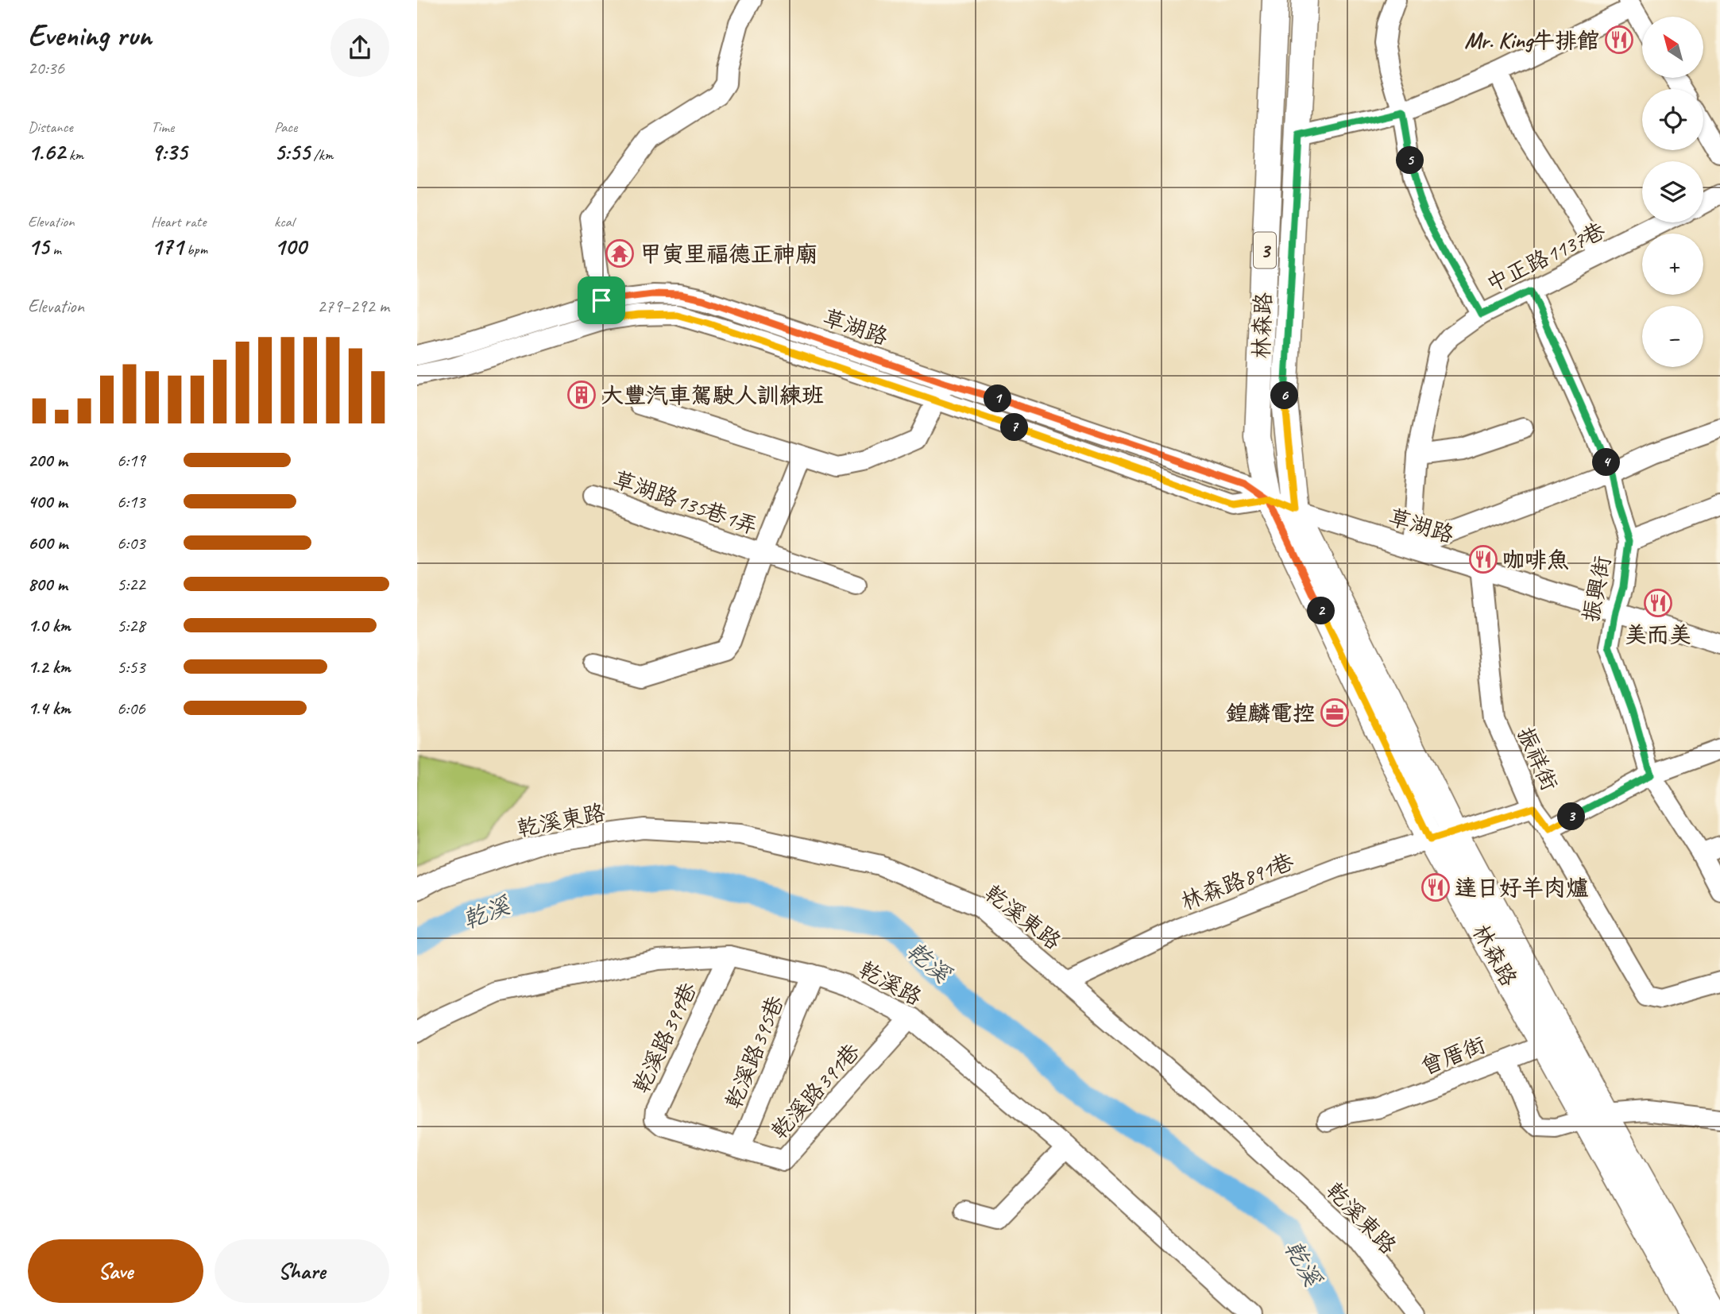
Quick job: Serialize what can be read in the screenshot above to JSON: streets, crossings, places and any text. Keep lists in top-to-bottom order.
{
  "streets": {
    "main road": ["3", "林森路"],
    "street": [
      "中正路1137巷",
      "草湖路",
      "草湖路135巷1弄",
      "振興街",
      "振祥街",
      "乾溪東路",
      "林森路891巷",
      "乾溪路",
      "乾溪路399巷",
      "乾溪路395巷",
      "曾厝街",
      "乾溪路391巷"
    ]
  },
  "crossings": [
    ["中正路1137巷", "草湖路"],
    ["中正路1137巷", "振興街"],
    ["林森路", "草湖路"],
    ["林森路", "林森路891巷"],
    ["林森路", "曾厝街"],
    ["草湖路", "振興街"],
    ["草湖路", "振祥街"],
    ["振祥街", "林森路891巷"],
    ["乾溪東路", "林森路891巷"],
    ["乾溪路", "乾溪路399巷"],
    ["乾溪路", "乾溪路395巷"],
    ["乾溪路", "乾溪路391巷"],
    ["乾溪路399巷", "乾溪路395巷"],
    ["乾溪路399巷", "乾溪路391巷"],
    ["乾溪路395巷", "乾溪路391巷"]
  ],
  "water": ["乾溪"],
  "places": {
    "restaurant": [
      "Mr. King牛排館",
      "咖啡魚",
      "美而美",
      "達日好羊肉爐"
    ],
    "temple": ["甲寅里福德正神廟"],
    "building": ["大豐汽車駕駛人訓練班"],
    "office": ["鍠麟電控"]
  },
  "north": "top left",
  "page": {
    "heading": ["Evening run", "20:36"],
    "map_buttons": ["+", "−"],
    "stats": [
      ["Distance", "1.62 km"],
      ["Time", "9:35"],
      ["Pace", "5:55 /km"],
      ["Elevation", "15 m"],
      ["Heart rate", "171 bpm"],
      ["kcal", "100"]
    ],
    "pins": [
      "5",
      "6",
      "1",
      "7",
      "4",
      "2",
      "3"
    ],
    "chart": ["Elevation", "279–292 m"],
    "list": [
      {
        "name": "200 m",
        "note": "6:19"
      },
      {
        "name": "400 m",
        "note": "6:13"
      },
      {
        "name": "600 m",
        "note": "6:03"
      },
      {
        "name": "800 m",
        "note": "5:22"
      },
      {
        "name": "1.0 km",
        "note": "5:28"
      },
      {
        "name": "1.2 km",
        "note": "5:53"
      },
      {
        "name": "1.4 km",
        "note": "6:06"
      }
    ],
    "buttons": ["Save", "Share"]
  }
}
